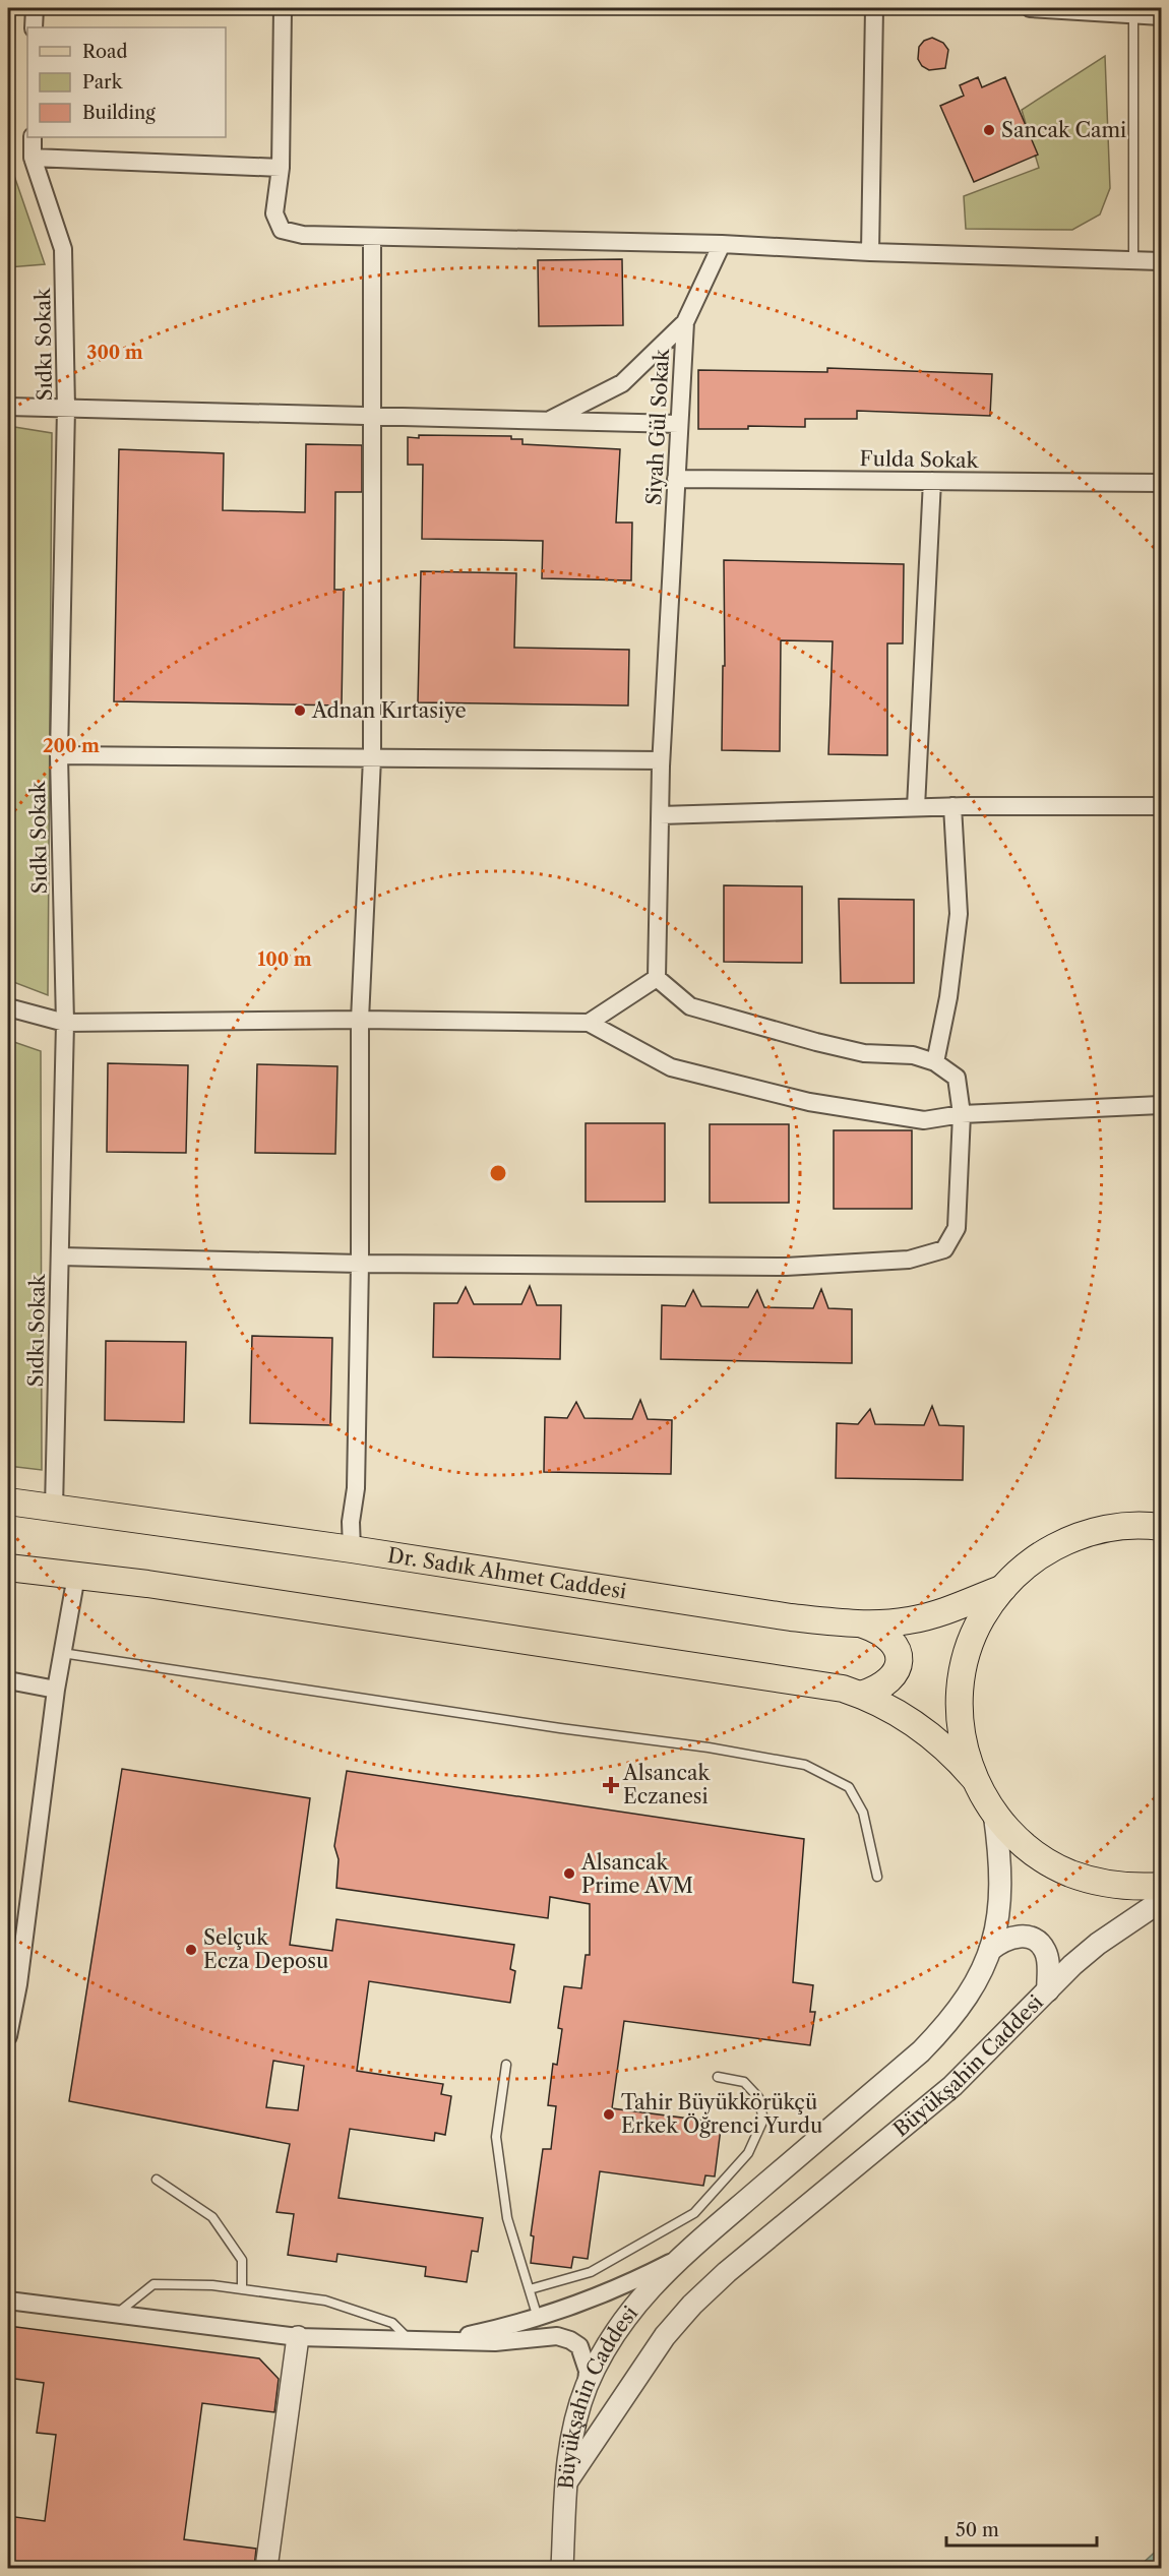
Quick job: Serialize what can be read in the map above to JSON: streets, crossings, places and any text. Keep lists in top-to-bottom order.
{
  "streets": {
    "main road": ["Dr. Sadık Ahmet Caddesi"],
    "street": [
      "Sıdkı Sokak",
      "Siyah Gül Sokak",
      "Fulda Sokak",
      "Büyükşahin Caddesi"
    ]
  },
  "crossings": [
    ["Sıdkı Sokak", "Dr. Sadık Ahmet Caddesi"],
    ["Siyah Gül Sokak", "Fulda Sokak"]
  ],
  "places": {
    "other": [
      "Sancak Cami",
      "Adnan Kırtasiye",
      "Alsancak Prime AVM",
      "Selçuk Ecza Deposu",
      "Tahir Büyükkörükçü Erkek Öğrenci Yurdu"
    ],
    "health": ["Alsancak Eczanesi"]
  },
  "legend": ["Road", "Park", "Building"],
  "scale_bar": "50 m",
  "rings": ["300 m", "200 m", "100 m"]
}
